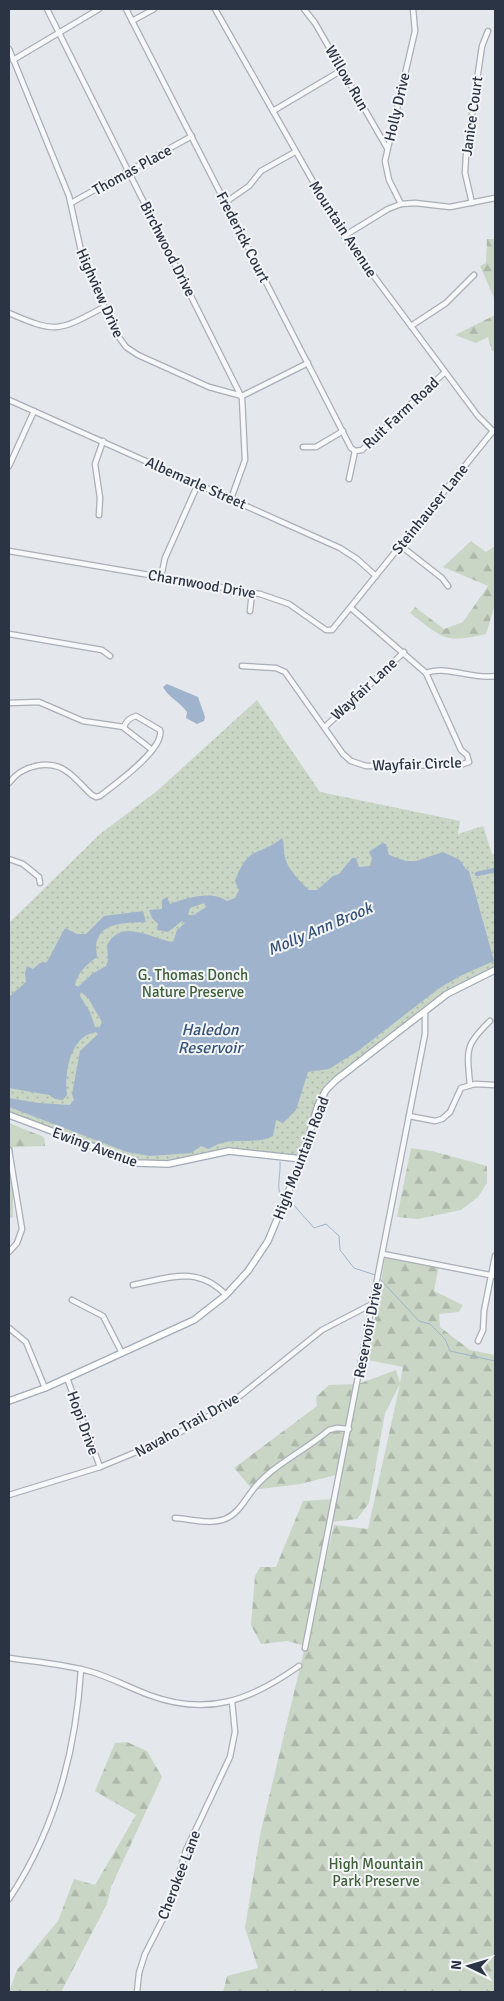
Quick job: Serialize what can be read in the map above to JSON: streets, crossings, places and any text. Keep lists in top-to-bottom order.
{
  "streets": {
    "main road": ["Ewing Avenue", "High Mountain Road"],
    "street": [
      "Willow Run",
      "Holly Drive",
      "Janice Court",
      "Thomas Place",
      "Mountain Avenue",
      "Frederick Court",
      "Birchwood Drive",
      "Highview Drive",
      "Ruit Farm Road",
      "Albemarle Street",
      "Steinhauser Lane",
      "Charnwood Drive",
      "Wayfair Lane",
      "Wayfair Circle",
      "Reservoir Drive",
      "Hopi Drive",
      "Navaho Trail Drive",
      "Cherokee Lane"
    ]
  },
  "crossings": [
    ["Willow Run", "Holly Drive"],
    ["Thomas Place", "Frederick Court"],
    ["Thomas Place", "Birchwood Drive"],
    ["Thomas Place", "Highview Drive"],
    ["Mountain Avenue", "Ruit Farm Road"],
    ["Mountain Avenue", "Steinhauser Lane"],
    ["Frederick Court", "Ruit Farm Road"],
    ["Birchwood Drive", "Highview Drive"],
    ["Birchwood Drive", "Albemarle Street"],
    ["Albemarle Street", "Steinhauser Lane"],
    ["Steinhauser Lane", "Charnwood Drive"],
    ["Charnwood Drive", "Wayfair Circle"],
    ["Wayfair Lane", "Wayfair Circle"],
    ["Ewing Avenue", "High Mountain Road"],
    ["High Mountain Road", "Reservoir Drive"],
    ["High Mountain Road", "Hopi Drive"],
    ["Reservoir Drive", "Navaho Trail Drive"],
    ["Hopi Drive", "Navaho Trail Drive"]
  ],
  "water": ["Molly Ann Brook", "Haledon Reservoir"],
  "parks": ["G. Thomas Donch Nature Preserve", "High Mountain Park Preserve"],
  "north": "left"
}
